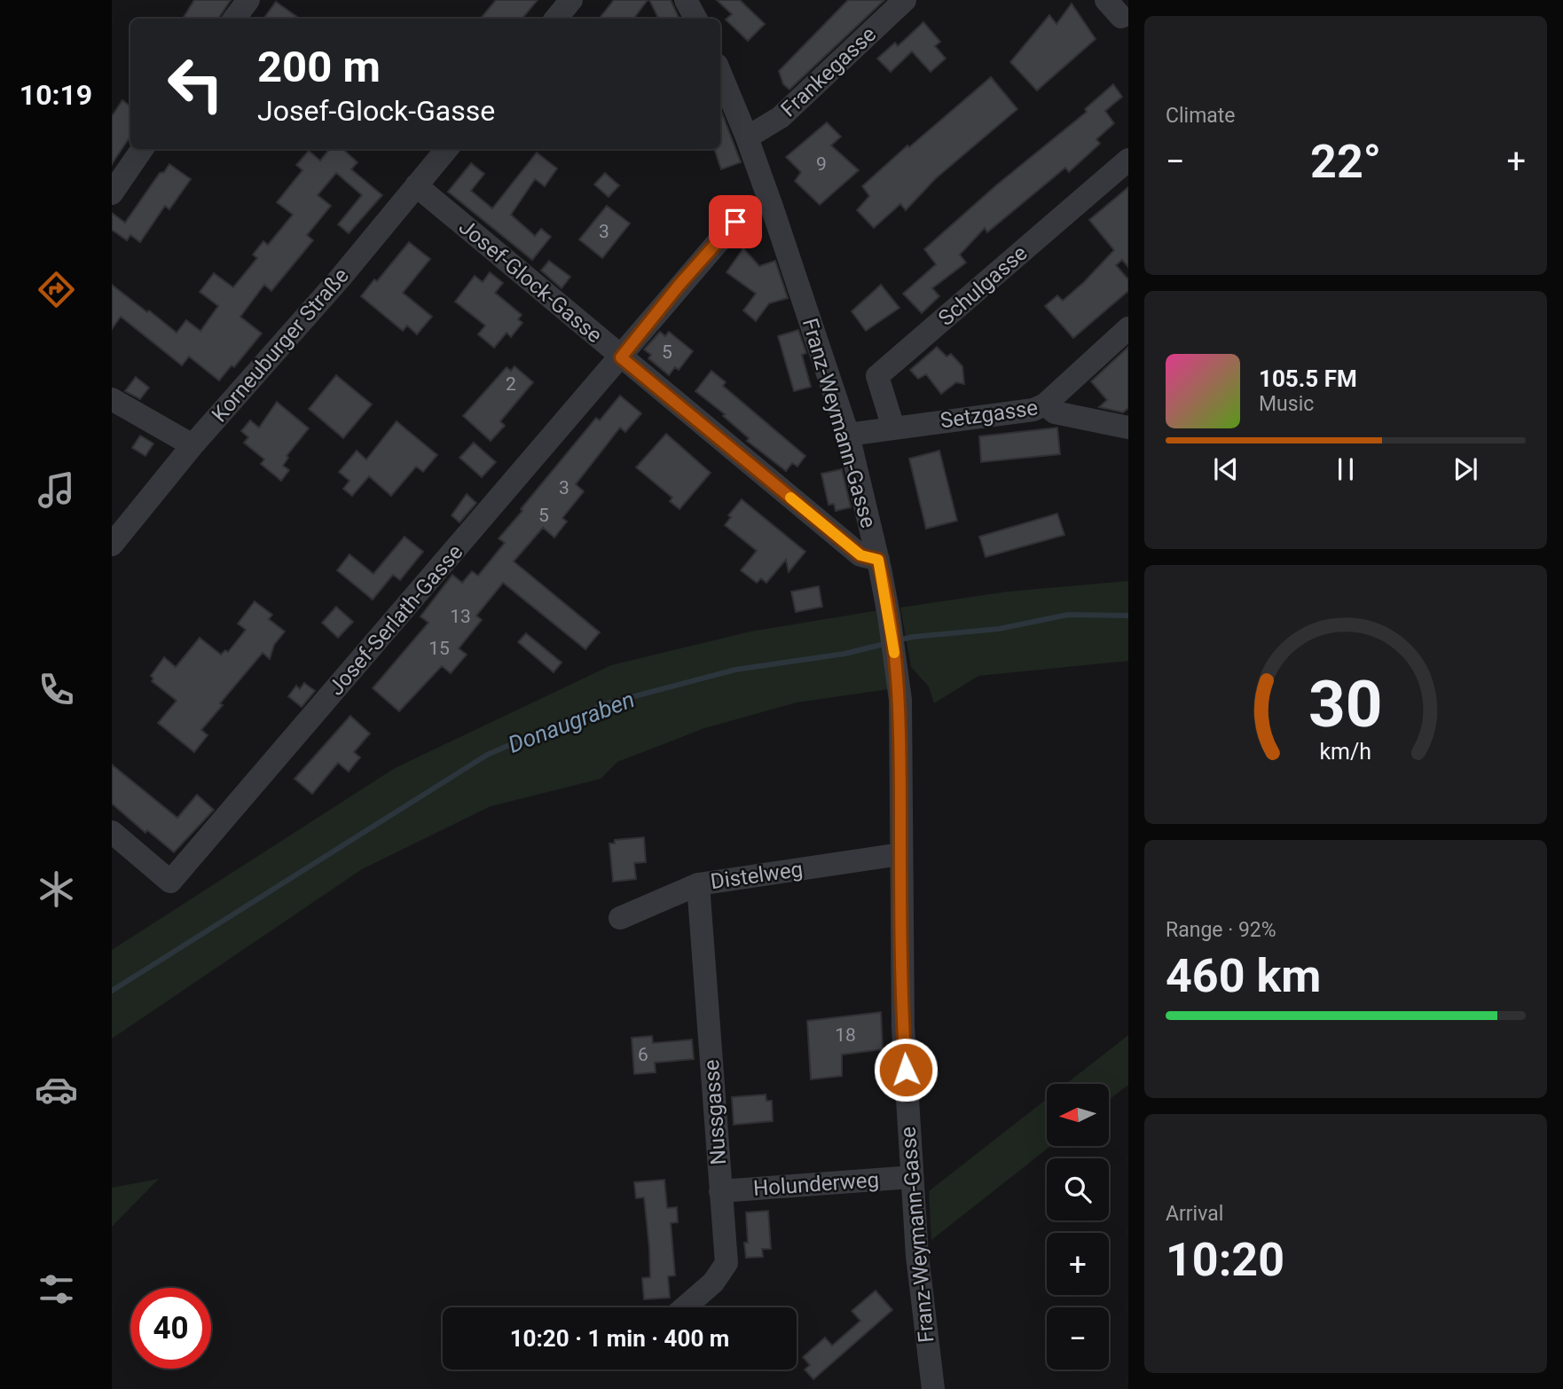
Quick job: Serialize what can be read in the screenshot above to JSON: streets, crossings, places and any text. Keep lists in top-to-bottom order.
{
  "streets": {
    "street": [
      "Frankegasse",
      "Josef-Glock-Gasse",
      "Schulgasse",
      "Korneuburger Straße",
      "Setzgasse",
      "Franz-Weymann-Gasse",
      "Josef-Serlath-Gasse",
      "Distelweg",
      "Nussgasse",
      "Holunderweg"
    ]
  },
  "crossings": [
    ["Frankegasse", "Franz-Weymann-Gasse"],
    ["Josef-Glock-Gasse", "Korneuburger Straße"],
    ["Josef-Glock-Gasse", "Franz-Weymann-Gasse"],
    ["Josef-Glock-Gasse", "Josef-Serlath-Gasse"],
    ["Schulgasse", "Setzgasse"],
    ["Setzgasse", "Franz-Weymann-Gasse"],
    ["Franz-Weymann-Gasse", "Distelweg"],
    ["Franz-Weymann-Gasse", "Holunderweg"],
    ["Distelweg", "Nussgasse"],
    ["Nussgasse", "Holunderweg"]
  ],
  "water": ["Donaugraben"],
  "house_numbers": [
    "9",
    "3",
    "5",
    "2",
    "3",
    "5",
    "13",
    "15",
    "18",
    "6"
  ],
  "north": "left",
  "page": {
    "tabs": "10:19",
    "tile": [
      "Climate",
      ["Range · 92%", "460 km"],
      ["Arrival", "10:20"]
    ],
    "turn": ["200 m", "Josef-Glock-Gasse"],
    "heat": ["−", "22°", "+"],
    "song": ["105.5 FM", "Music"],
    "map_buttons": ["+", "−"],
    "limit": "40",
    "trip": "10:20 · 1 min · 400 m",
    "gauge": ["30", "km/h"]
  }
}
